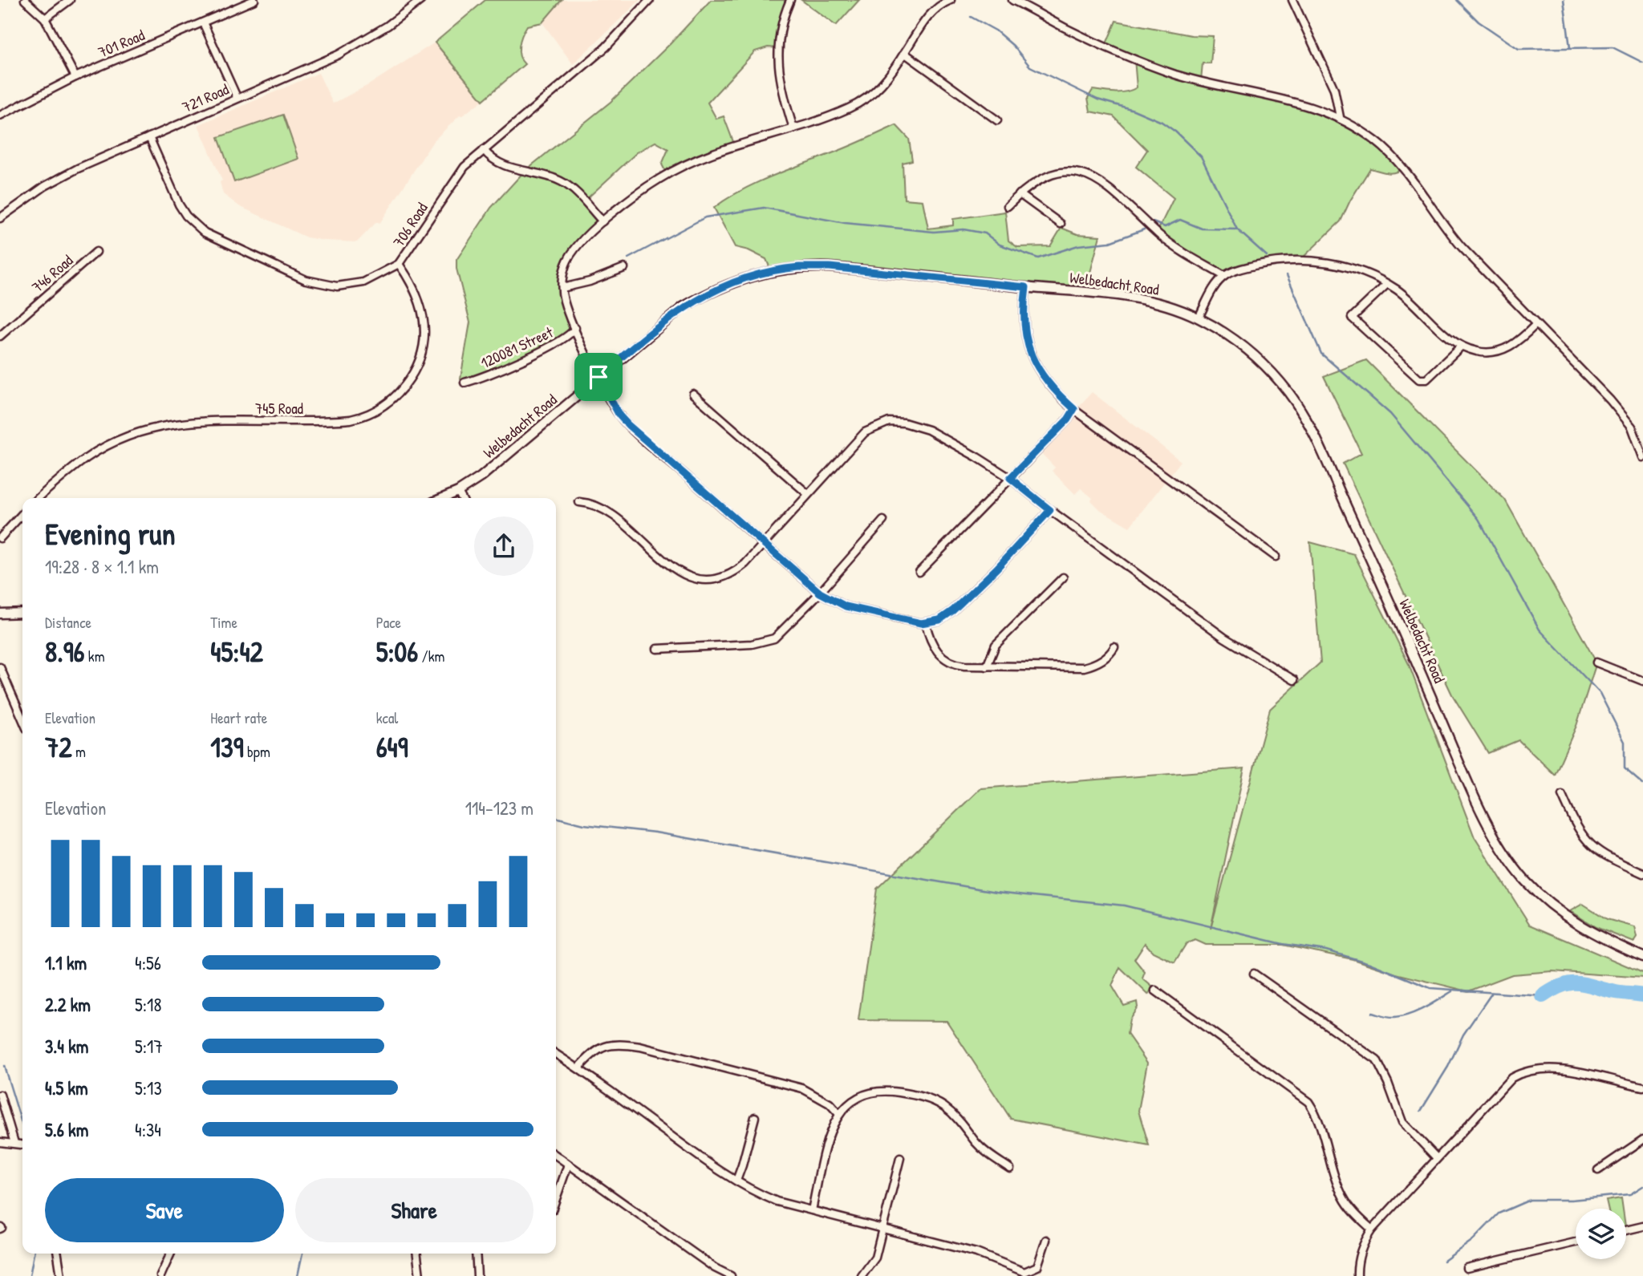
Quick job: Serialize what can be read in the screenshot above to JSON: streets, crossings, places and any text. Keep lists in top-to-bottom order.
{
  "streets": {
    "street": [
      "701 Road",
      "721 Road",
      "706 Road",
      "746 Road",
      "Welbedacht Road",
      "120081 Street",
      "745 Road"
    ]
  },
  "crossings": [
    ["721 Road", "706 Road"],
    ["706 Road", "745 Road"]
  ],
  "page": {
    "heading": ["Evening run", "19:28 · 8 × 1.1 km"],
    "stats": [
      ["Distance", "8.96 km"],
      ["Time", "45:42"],
      ["Pace", "5:06 /km"],
      ["Elevation", "72 m"],
      ["Heart rate", "139 bpm"],
      ["kcal", "649"]
    ],
    "chart": ["Elevation", "114–123 m"],
    "list": [
      {
        "name": "1.1 km",
        "note": "4:56"
      },
      {
        "name": "2.2 km",
        "note": "5:18"
      },
      {
        "name": "3.4 km",
        "note": "5:17"
      },
      {
        "name": "4.5 km",
        "note": "5:13"
      },
      {
        "name": "5.6 km",
        "note": "4:34"
      }
    ],
    "buttons": ["Save", "Share"]
  }
}
